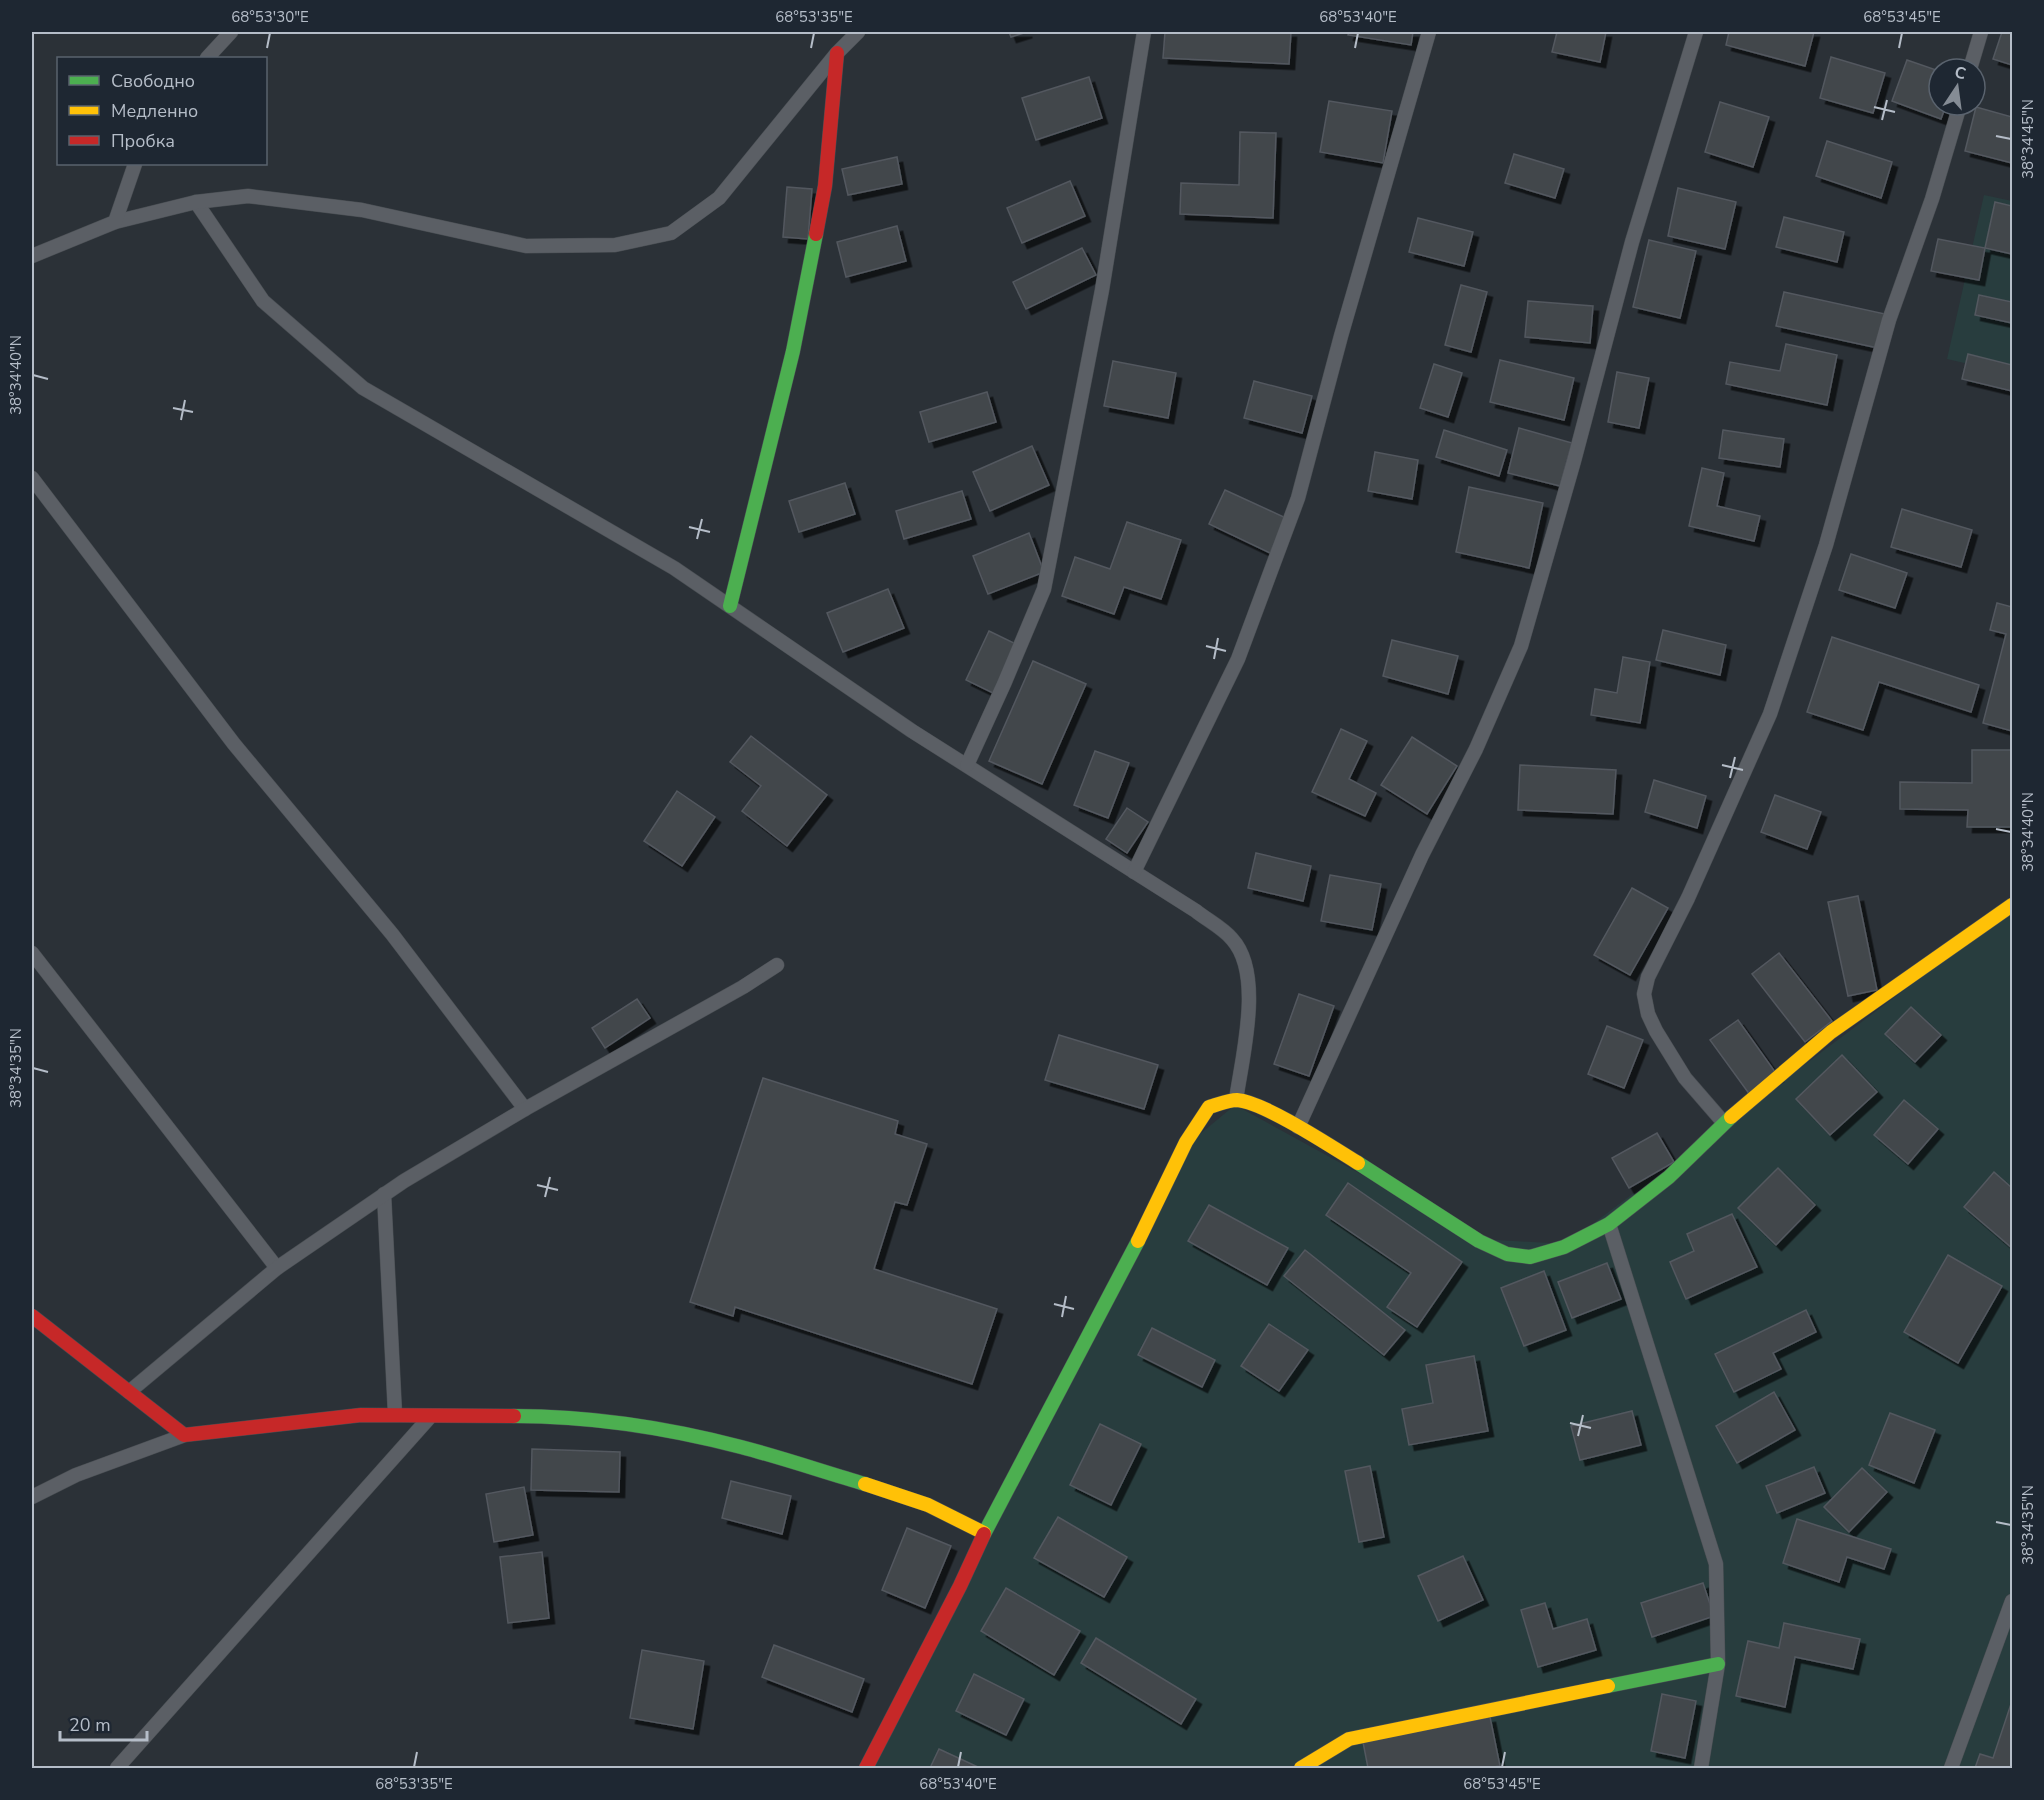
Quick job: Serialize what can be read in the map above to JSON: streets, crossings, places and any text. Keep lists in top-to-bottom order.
{
  "legend": ["Свободно", "Медленно", "Пробка"],
  "scale_bar": "20 m",
  "north": "top",
  "coordinates": [
    "68°53'30\"E",
    "68°53'35\"E",
    "68°53'40\"E",
    "68°53'45\"E",
    "38°34'45\"N",
    "38°34'40\"N",
    "38°34'35\"N"
  ]
}
